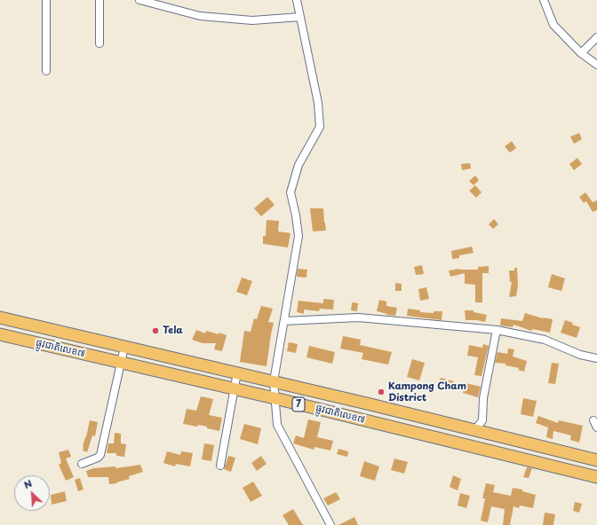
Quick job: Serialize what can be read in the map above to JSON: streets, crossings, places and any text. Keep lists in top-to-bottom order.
{
  "streets": {
    "highway": ["ផ្លូវជាតិលេខ៧", "7"]
  },
  "places": ["Tela", "Kampong Cham District"],
  "north": "top left"
}
